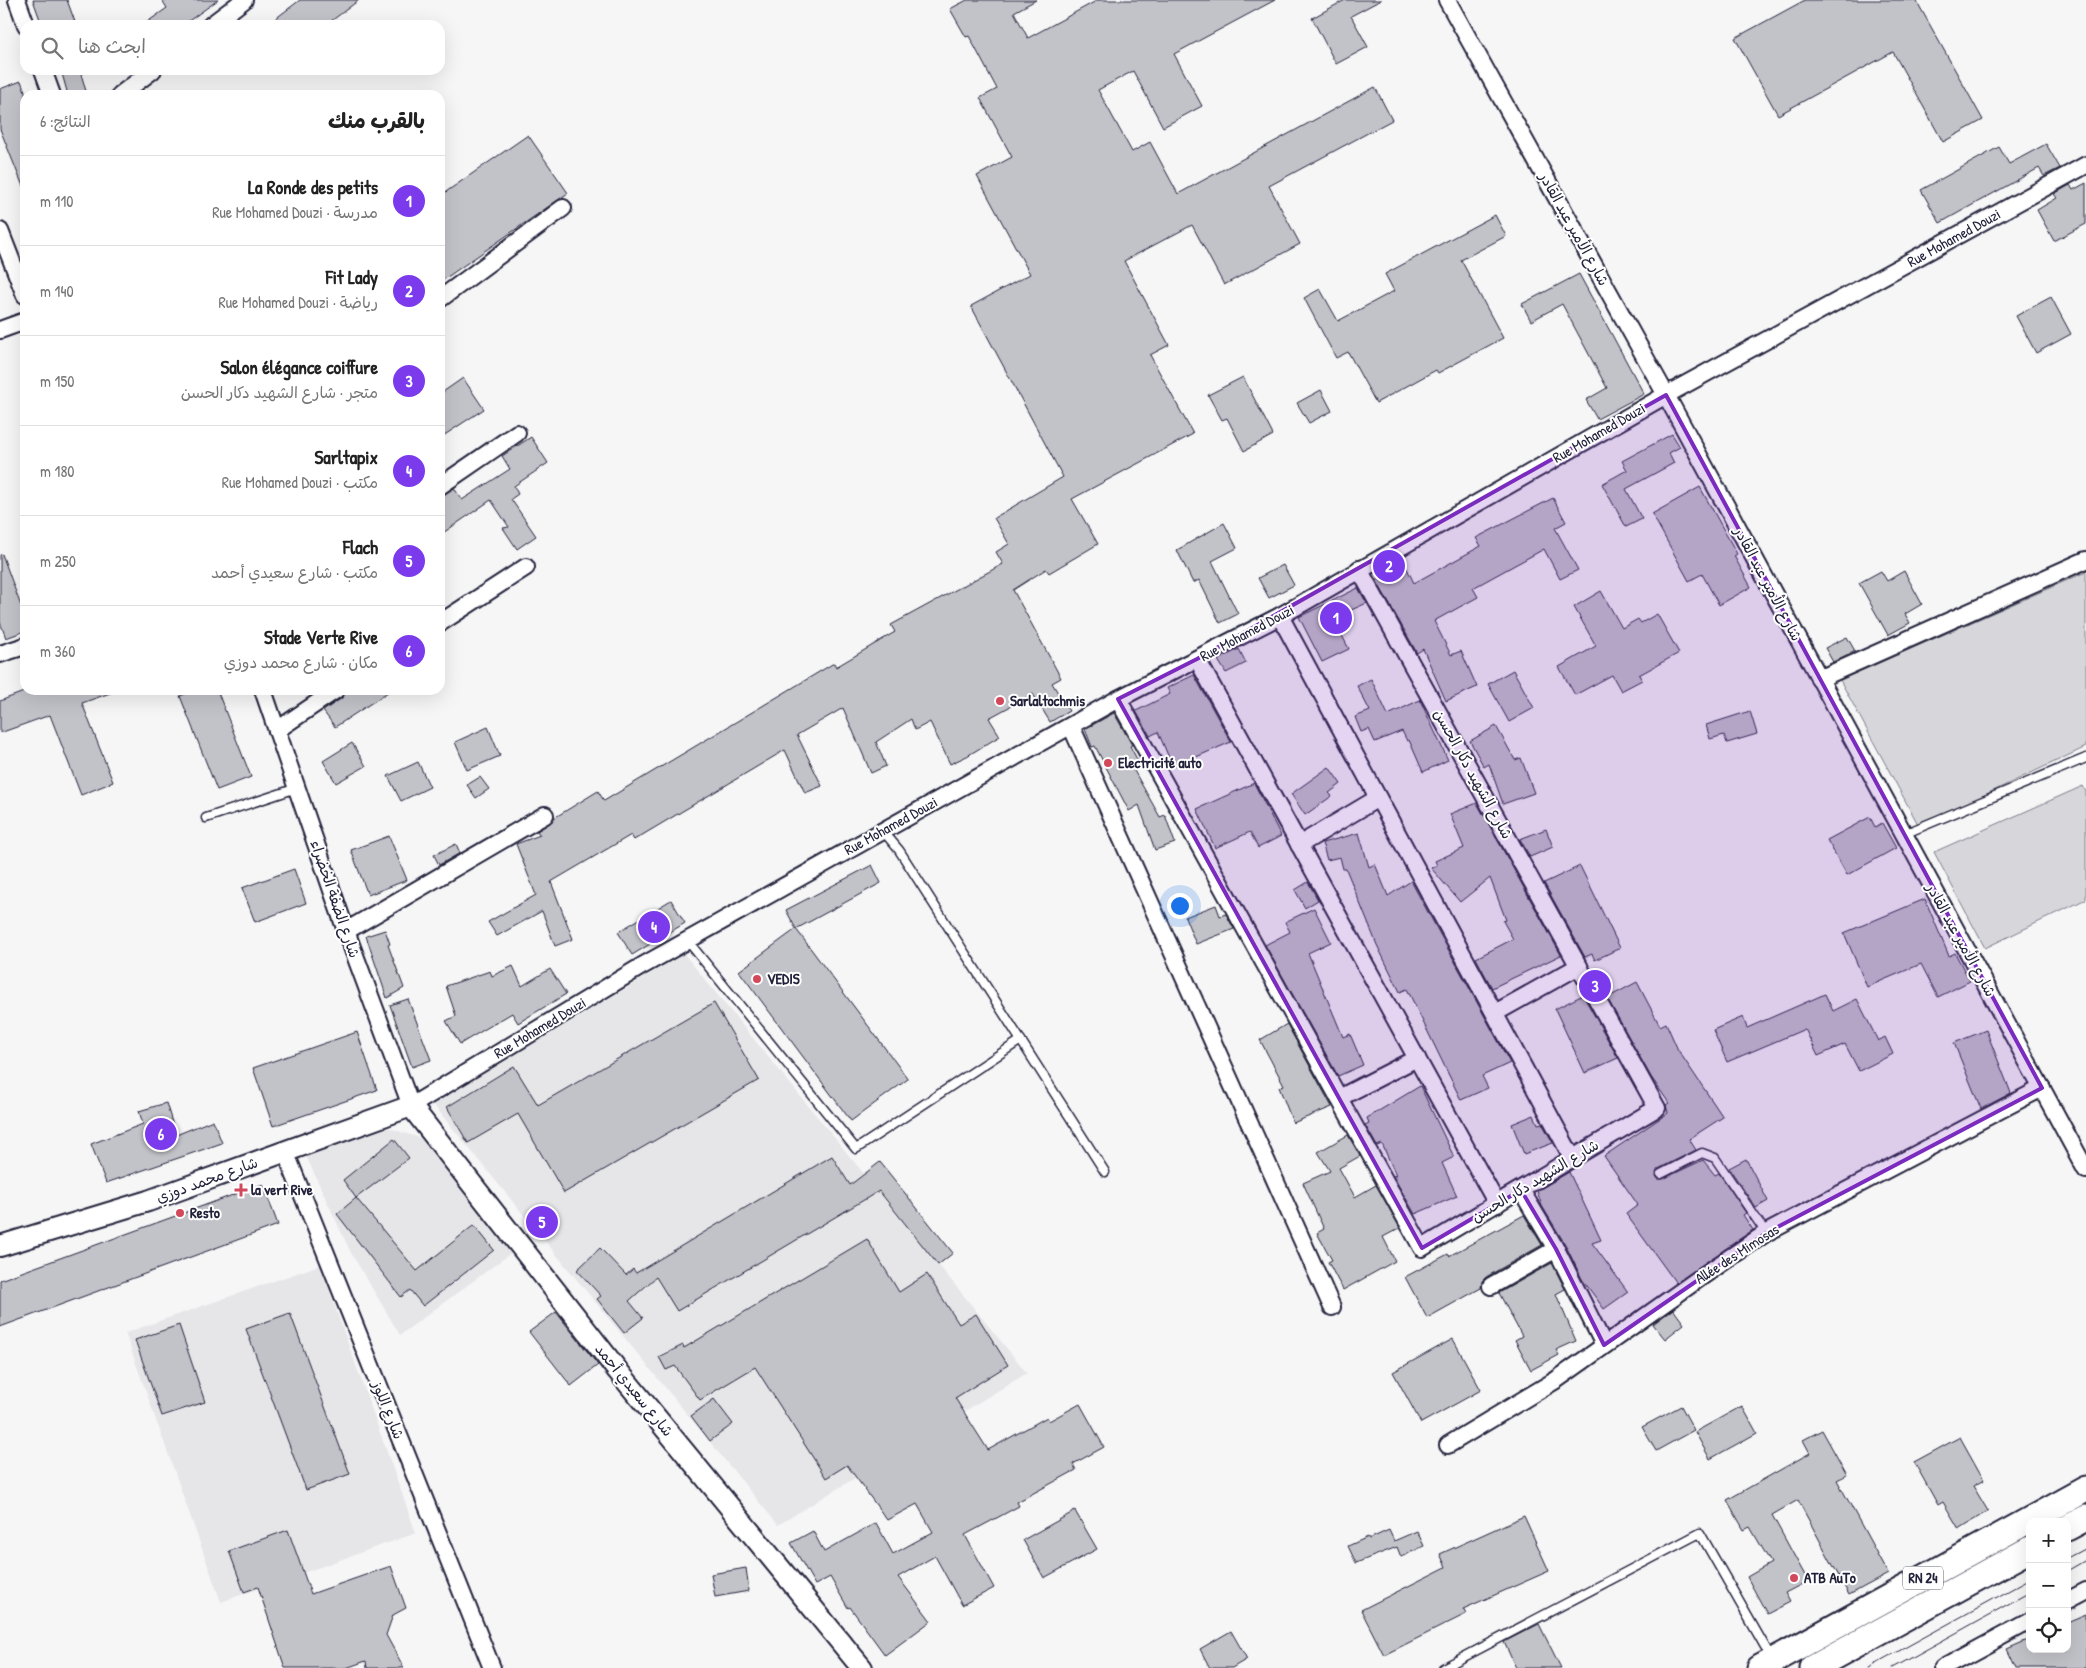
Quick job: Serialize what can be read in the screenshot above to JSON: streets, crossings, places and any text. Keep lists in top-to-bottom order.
{
  "streets": {
    "main road": ["RN 24"],
    "street": [
      "شارع الأمير عبد القادر",
      "Rue Mohamed Douzi",
      "شارع الشهيد دكار الحسن",
      "شارع الضفة الخضراء",
      "شارع محمد دوزي",
      "Allée des Mimosas",
      "شارع سعيدي أحمد",
      "شارع اللوز"
    ]
  },
  "crossings": [
    ["شارع الأمير عبد القادر", "Rue Mohamed Douzi"],
    ["شارع الأمير عبد القادر", "Allée des Mimosas"],
    ["Rue Mohamed Douzi", "شارع الشهيد دكار الحسن"],
    ["Rue Mohamed Douzi", "شارع الضفة الخضراء"],
    ["Rue Mohamed Douzi", "شارع محمد دوزي"],
    ["Rue Mohamed Douzi", "شارع سعيدي أحمد"],
    ["شارع الضفة الخضراء", "شارع محمد دوزي"],
    ["شارع الضفة الخضراء", "شارع سعيدي أحمد"],
    ["شارع محمد دوزي", "شارع سعيدي أحمد"],
    ["شارع محمد دوزي", "شارع اللوز"]
  ],
  "places": {
    "other": [
      "Sarlaltochmis",
      "Electricité auto",
      "VEDIS",
      "Resto",
      "ATB AuTo"
    ],
    "health": ["la vert Rive"]
  },
  "page": {
    "search": "ابحث هنا",
    "heading": ["بالقرب منك", "النتائج: 6"],
    "list": [
      {
        "mark": "1",
        "name": "La Ronde des petits",
        "note": "مدرسة · Rue Mohamed Douzi",
        "value": "110 m"
      },
      {
        "mark": "2",
        "name": "Fit Lady",
        "note": "رياضة · Rue Mohamed Douzi",
        "value": "140 m"
      },
      {
        "mark": "3",
        "name": "Salon élégance coiffure",
        "note": "متجر · شارع الشهيد دكار الحسن",
        "value": "150 m"
      },
      {
        "mark": "4",
        "name": "Sarltapix",
        "note": "مكتب · Rue Mohamed Douzi",
        "value": "180 m"
      },
      {
        "mark": "5",
        "name": "Flach",
        "note": "مكتب · شارع سعيدي أحمد",
        "value": "250 m"
      },
      {
        "mark": "6",
        "name": "Stade Verte Rive",
        "note": "مكان · شارع محمد دوزي",
        "value": "360 m"
      }
    ],
    "pins": [
      "2",
      "1",
      "4",
      "3",
      "6",
      "5"
    ],
    "map_buttons": ["+", "−"]
  }
}
